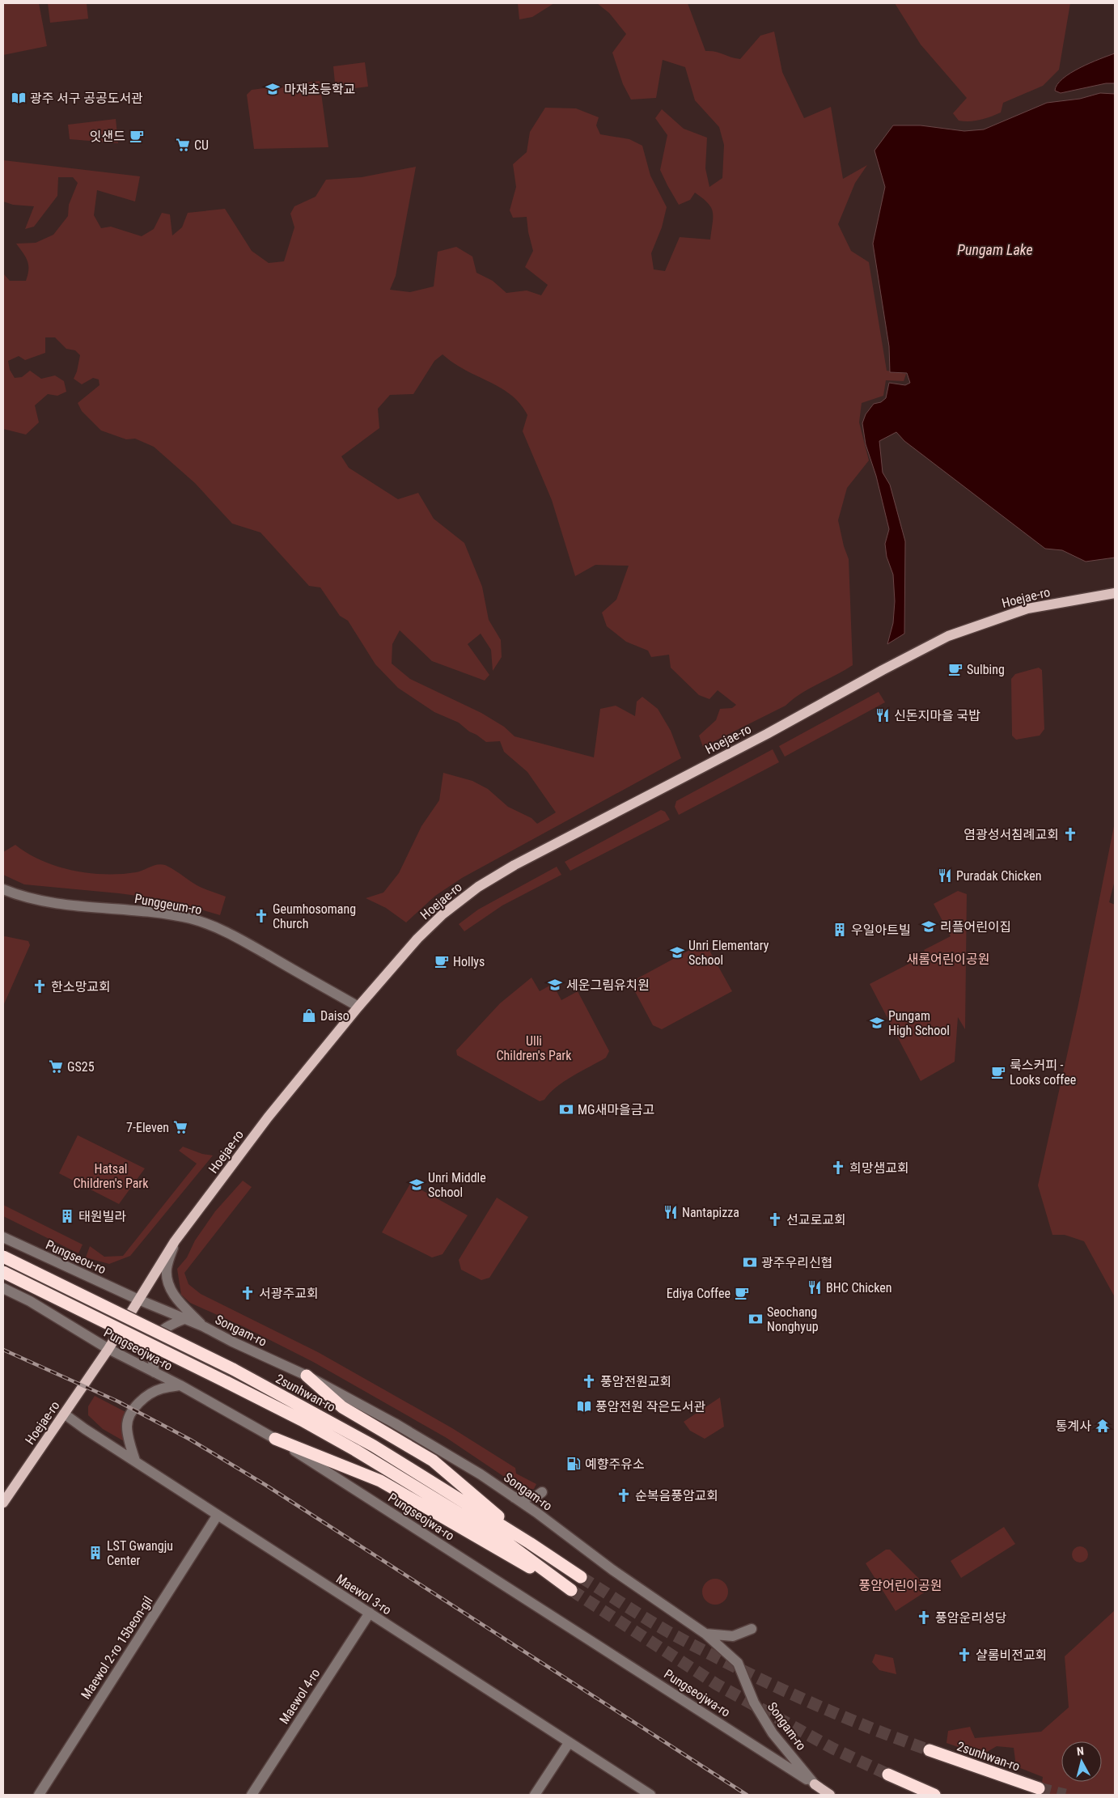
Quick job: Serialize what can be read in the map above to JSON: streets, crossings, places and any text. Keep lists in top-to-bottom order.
{
  "streets": {
    "highway": ["2sunhwan-ro"],
    "main road": ["Hoejae-ro", "Songam-ro"],
    "street": [
      "Punggeum-ro",
      "Pungseou-ro",
      "Pungseojwa-ro",
      "Maewol 3-ro",
      "Maewol 2-ro 15beon-gil",
      "Maewol 4-ro"
    ]
  },
  "crossings": [
    ["Hoejae-ro", "Punggeum-ro"],
    ["Hoejae-ro", "Pungseou-ro"],
    ["Hoejae-ro", "Songam-ro"],
    ["Hoejae-ro", "Pungseojwa-ro"],
    ["Hoejae-ro", "Maewol 3-ro"],
    ["Pungseou-ro", "Songam-ro"],
    ["Songam-ro", "Pungseojwa-ro"],
    ["Pungseojwa-ro", "2sunhwan-ro"],
    ["Maewol 3-ro", "Maewol 2-ro 15beon-gil"],
    ["Maewol 3-ro", "Maewol 4-ro"]
  ],
  "water": ["Pungam Lake"],
  "parks": [
    "새롬어린이공원",
    "Ulli Children's Park",
    "Hatsal Children's Park",
    "풍암어린이공원"
  ],
  "places": {
    "school or university": [
      "마재초등학교",
      "리플어린이집",
      "Unri Elementary School",
      "세운그림유치원",
      "Pungam High School",
      "Unri Middle School"
    ],
    "library": ["광주 서구 공공도서관", "풍암전원 작은도서관"],
    "cafe": [
      "잇샌드",
      "Sulbing",
      "Hollys",
      "룩스커피 - Looks coffee",
      "Ediya Coffee"
    ],
    "supermarket": ["CU", "GS25", "7-Eleven"],
    "restaurant": [
      "신돈지마을 국밥",
      "Puradak Chicken",
      "Nantapizza",
      "BHC Chicken"
    ],
    "church": [
      "염광성서침례교회",
      "Geumhosomang Church",
      "한소망교회",
      "희망샘교회",
      "선교로교회",
      "서광주교회",
      "풍암전원교회",
      "순복음풍암교회",
      "풍암운리성당",
      "샬롬비전교회"
    ],
    "building": ["우일아트빌", "태원빌라", "LST Gwangju Center"],
    "shop": ["Daiso"],
    "bank": ["MG새마을금고", "광주우리신협", "Seochang Nonghyup"],
    "temple": ["통계사"],
    "fuel station": ["예향주유소"]
  },
  "north": "top"
}
